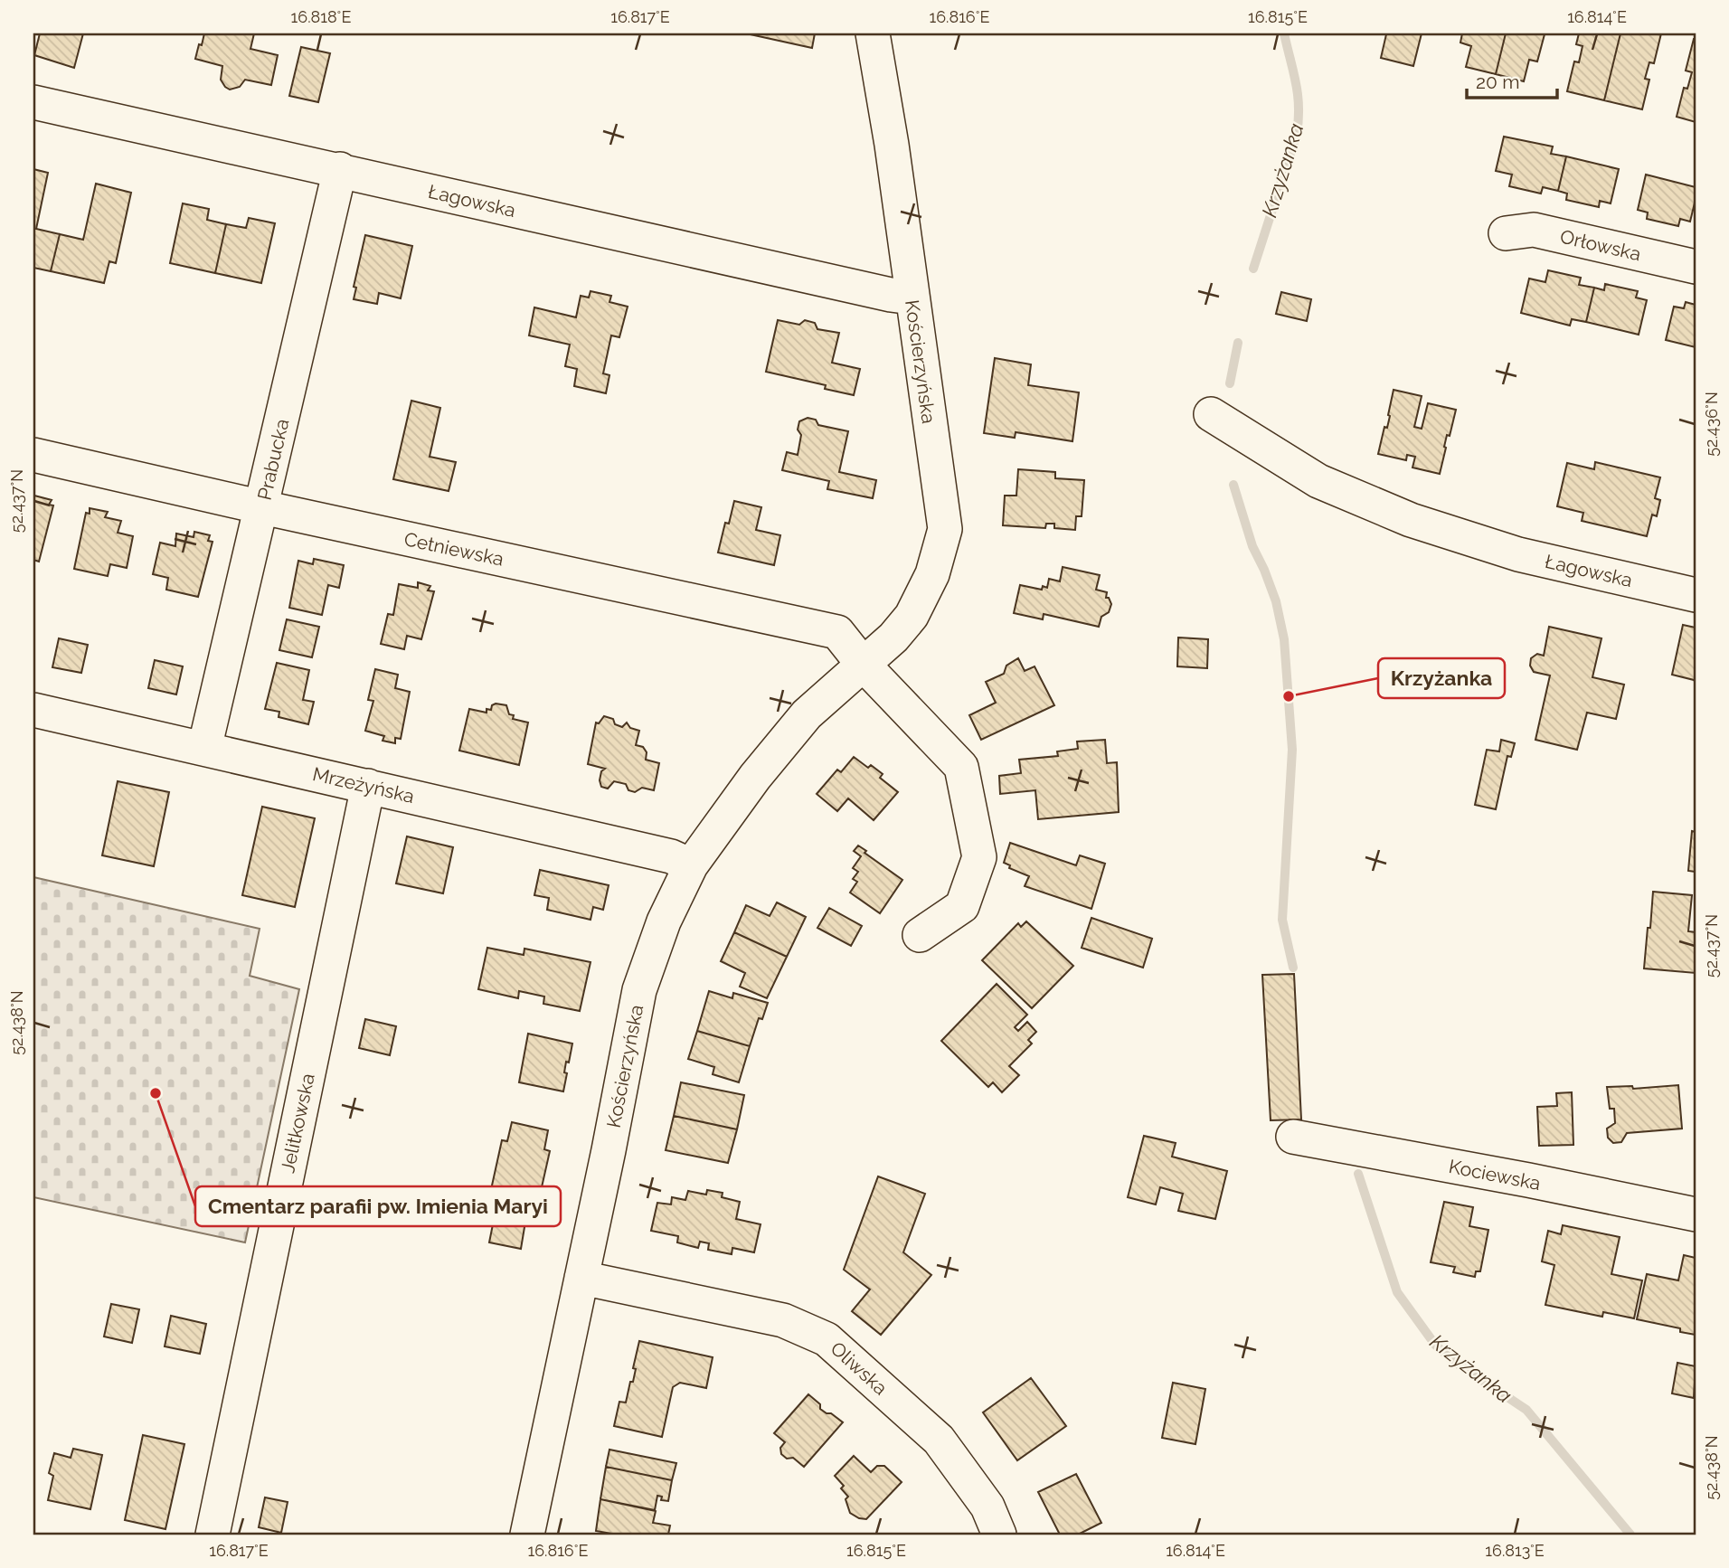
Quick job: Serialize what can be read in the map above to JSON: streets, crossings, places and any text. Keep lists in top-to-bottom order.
{
  "streets": {
    "street": [
      "Łagowska",
      "Orłowska",
      "Kościerzyńska",
      "Prabucka",
      "Cetniewska",
      "Mrzeżyńska",
      "Jelitkowska",
      "Kociewska",
      "Oliwska"
    ]
  },
  "crossings": [
    ["Łagowska", "Kościerzyńska"],
    ["Łagowska", "Prabucka"],
    ["Kościerzyńska", "Cetniewska"],
    ["Kościerzyńska", "Mrzeżyńska"],
    ["Kościerzyńska", "Oliwska"],
    ["Prabucka", "Cetniewska"],
    ["Prabucka", "Mrzeżyńska"],
    ["Mrzeżyńska", "Jelitkowska"]
  ],
  "water": ["Krzyżanka"],
  "places": ["Krzyżanka", "Cmentarz parafii pw. Imienia Maryi"],
  "scale_bar": "20 m",
  "coordinates": [
    "16.818°E",
    "16.817°E",
    "16.816°E",
    "16.815°E",
    "16.814°E",
    "52.436°N",
    "52.437°N",
    "52.438°N",
    "16.813°E"
  ]
}
